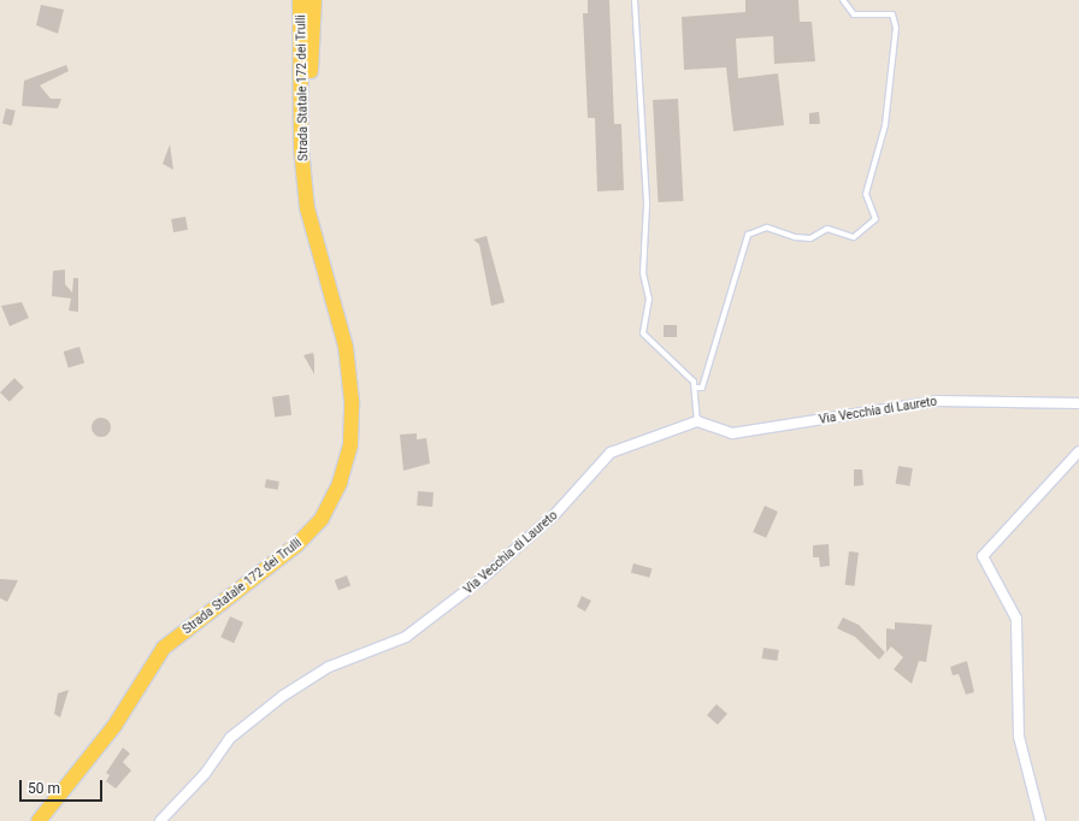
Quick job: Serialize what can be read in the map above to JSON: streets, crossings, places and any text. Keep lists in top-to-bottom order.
{
  "streets": {
    "main road": ["Strada Statale 172 dei Trulli"],
    "street": ["Via Vecchia di Laureto"]
  },
  "scale_bar": "50 m"
}
